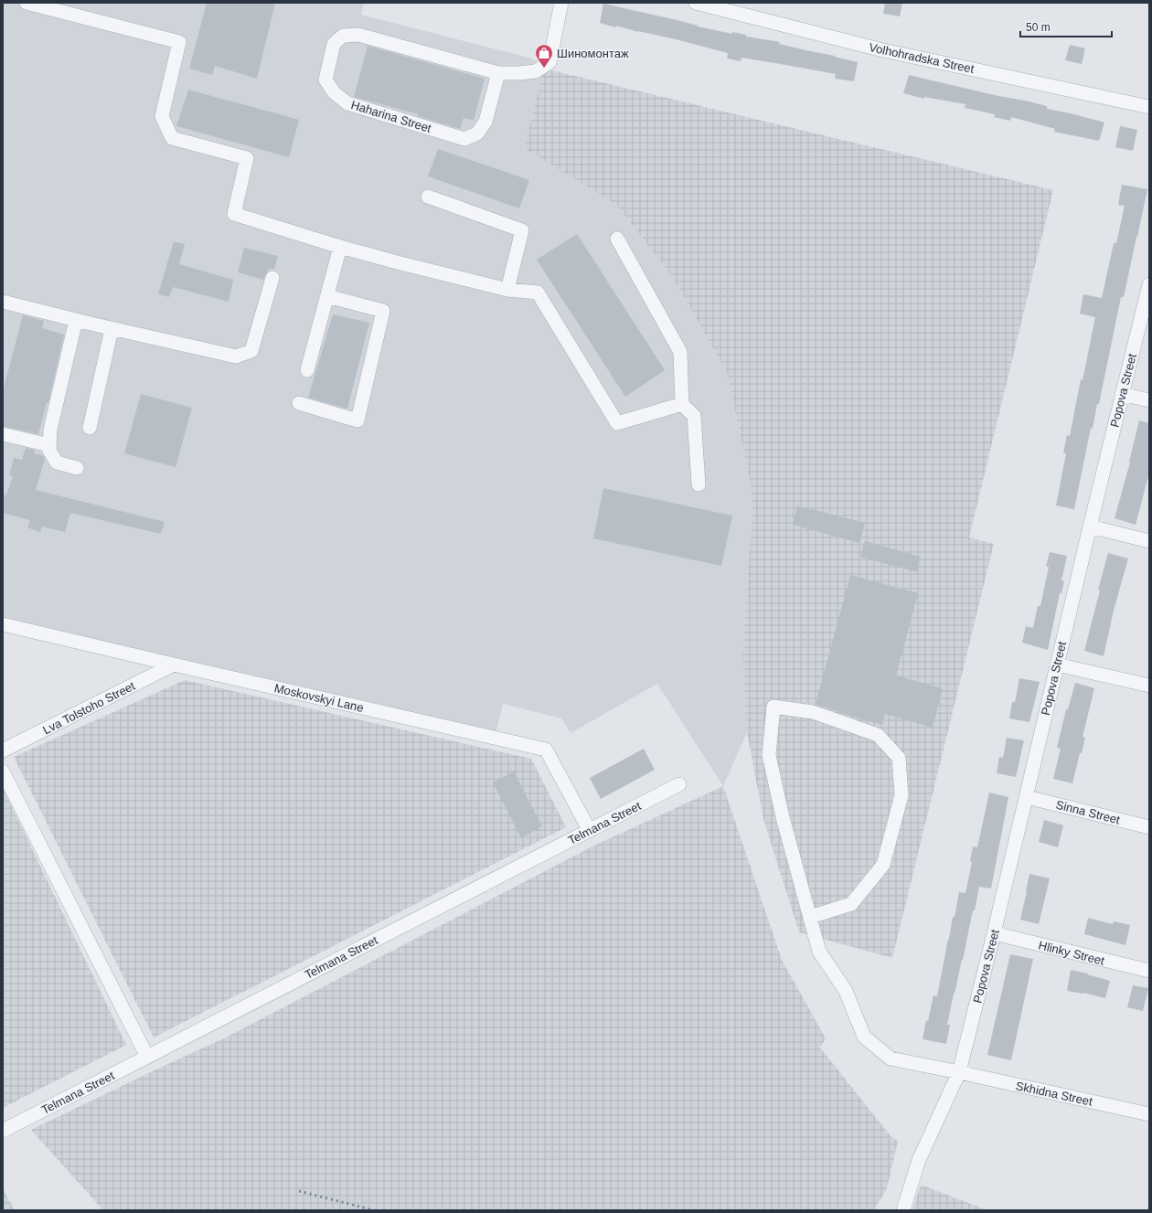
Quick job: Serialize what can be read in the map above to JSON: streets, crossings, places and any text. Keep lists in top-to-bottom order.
{
  "streets": {
    "street": [
      "Volhohradska Street",
      "Haharina Street",
      "Popova Street",
      "Moskovskyi Lane",
      "Lva Tolstoho Street",
      "Sinna Street",
      "Telmana Street",
      "Hlinky Street",
      "Skhidna Street"
    ]
  },
  "crossings": [
    ["Popova Street", "Sinna Street"],
    ["Popova Street", "Hlinky Street"],
    ["Popova Street", "Skhidna Street"],
    ["Moskovskyi Lane", "Lva Tolstoho Street"],
    ["Moskovskyi Lane", "Telmana Street"]
  ],
  "places": {
    "shop": ["Шиномонтаж"]
  },
  "scale_bar": "50 m"
}
